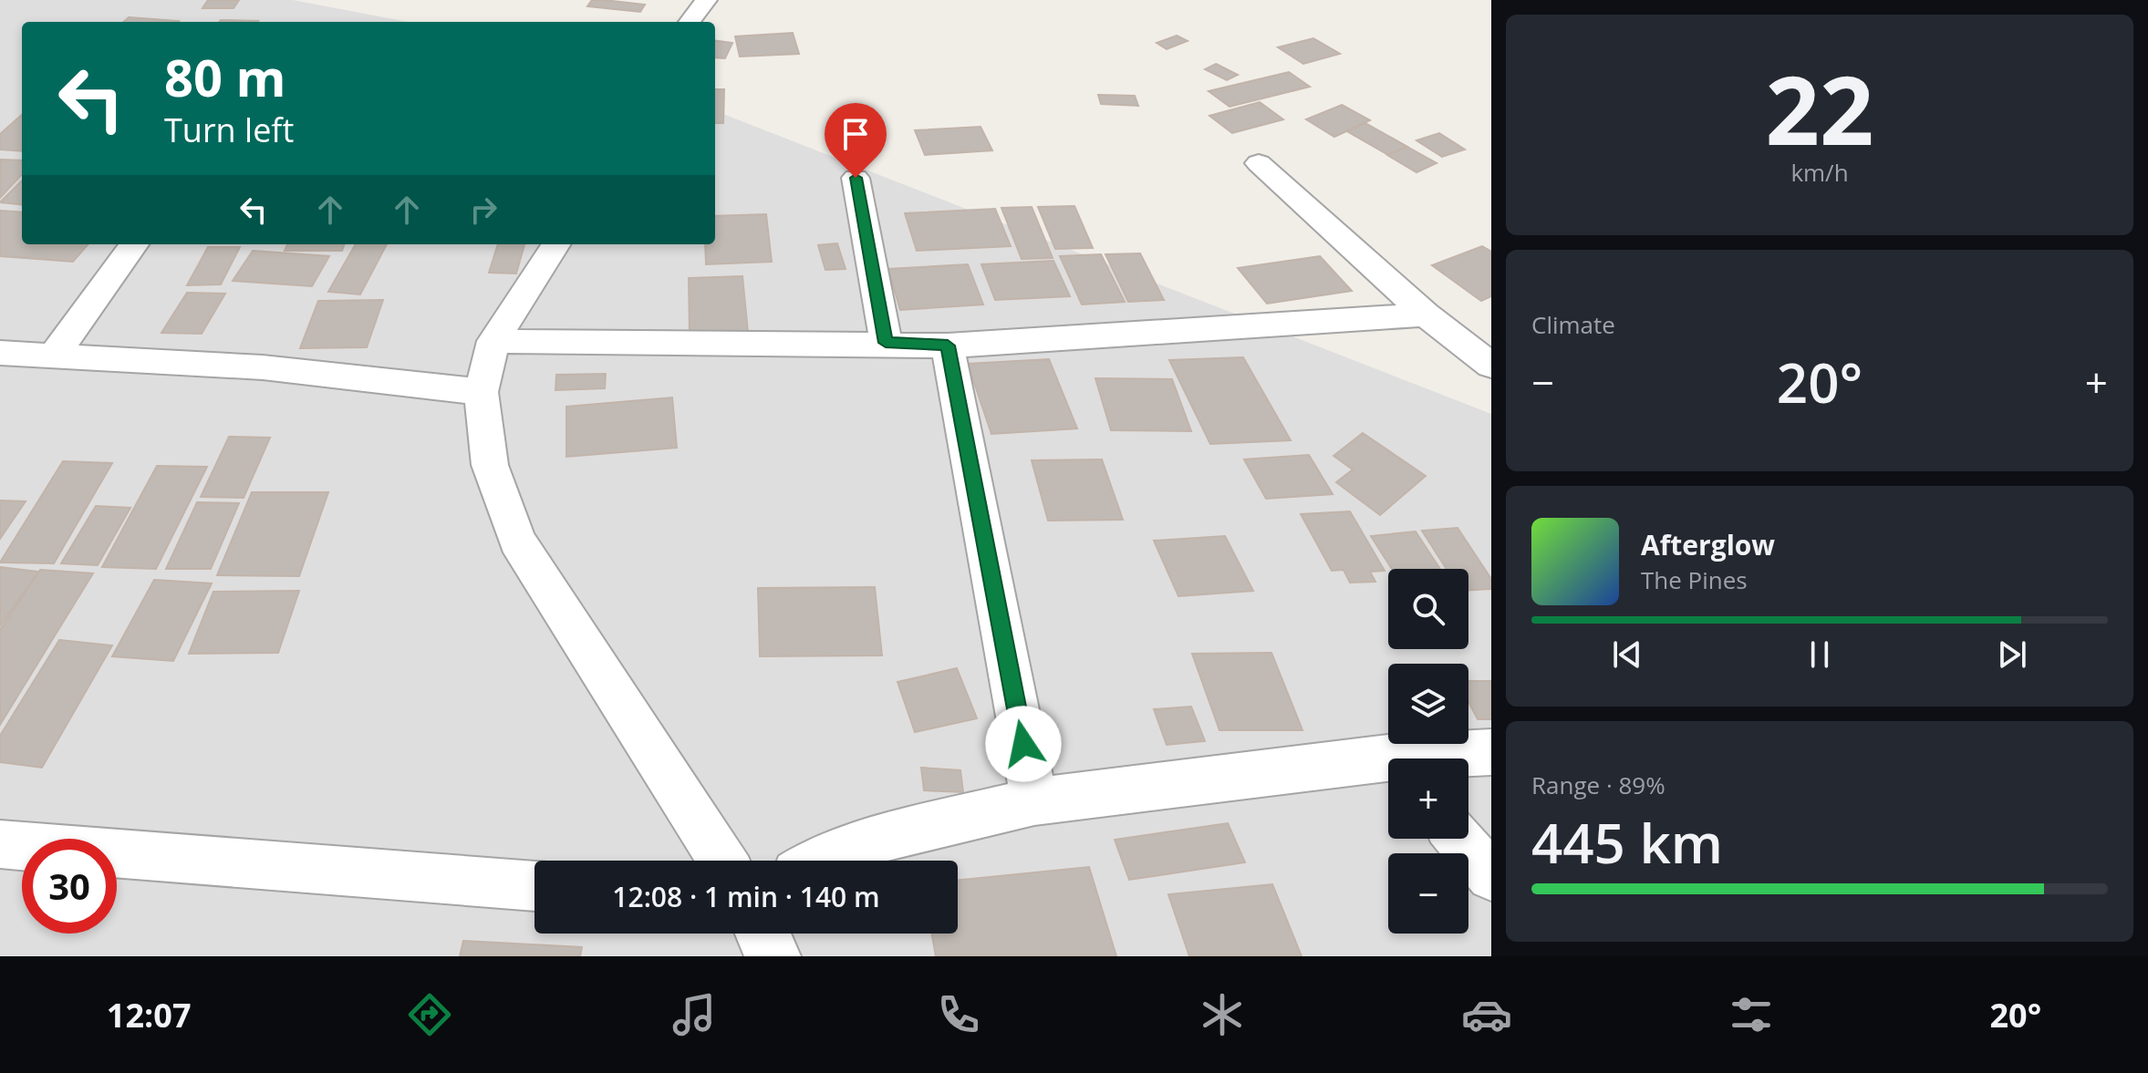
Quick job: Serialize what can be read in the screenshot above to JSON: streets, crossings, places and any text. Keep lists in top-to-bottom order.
{
  "page": {
    "tile": [
      ["22", "km/h"],
      "Climate",
      ["Range · 89%", "445 km"]
    ],
    "turn": ["80 m", "Turn left"],
    "heat": ["−", "20°", "+"],
    "song": ["Afterglow", "The Pines"],
    "map_buttons": ["+", "−"],
    "limit": "30",
    "trip": "12:08 · 1 min · 140 m",
    "tabs": ["12:07", "20°"]
  }
}
